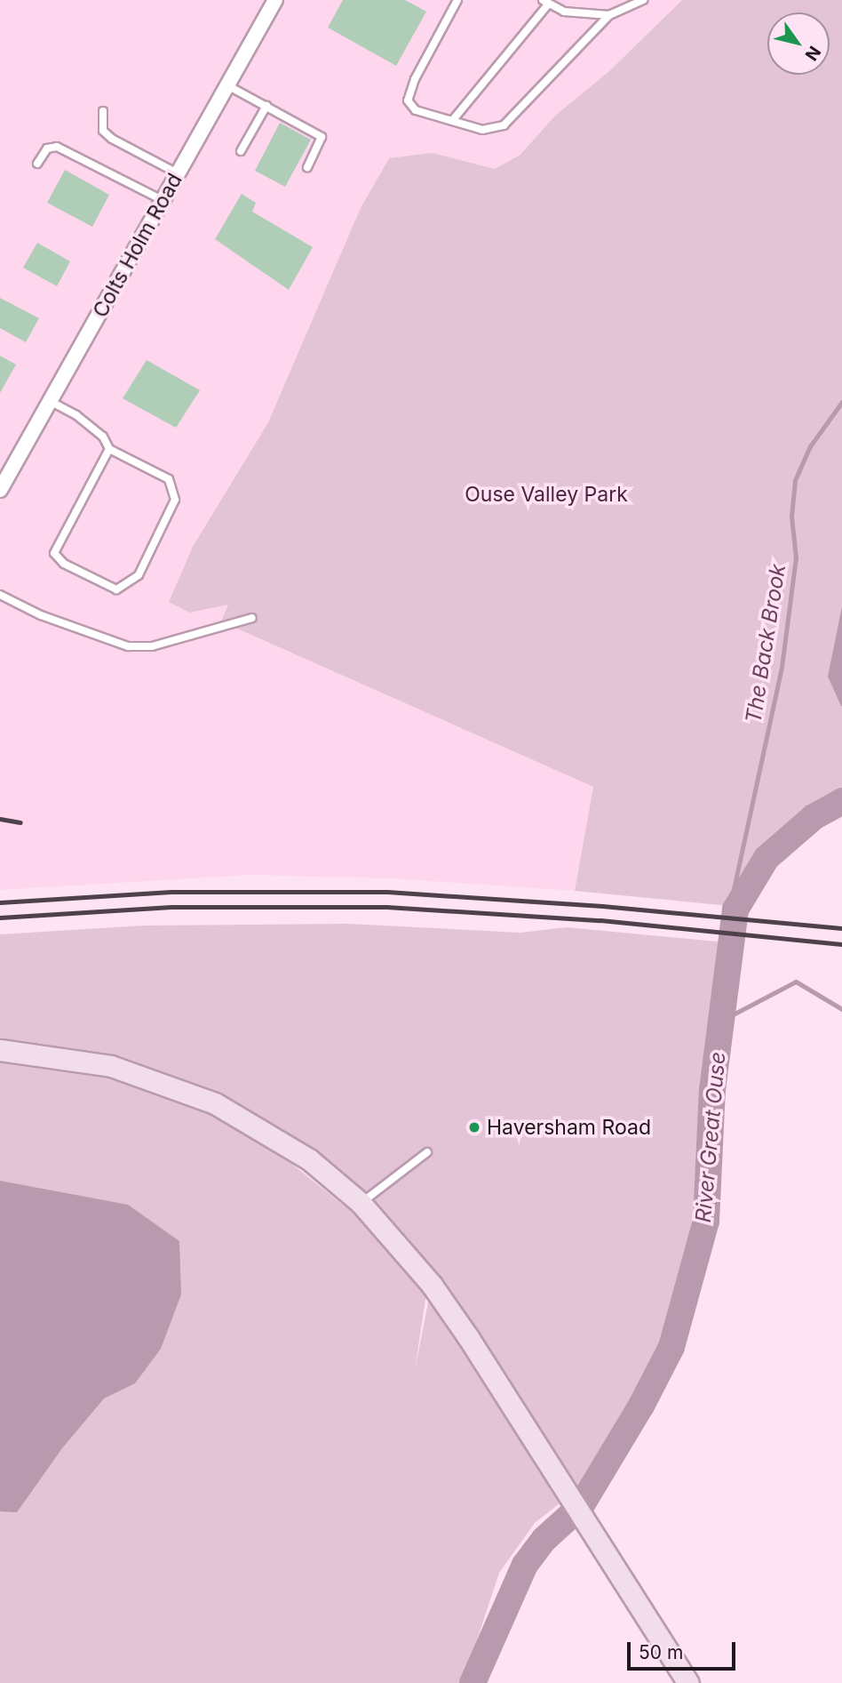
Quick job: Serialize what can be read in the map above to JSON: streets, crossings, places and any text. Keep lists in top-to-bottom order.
{
  "streets": {
    "street": ["Colts Holm Road"]
  },
  "water": ["The Back Brook", "River Great Ouse"],
  "parks": ["Ouse Valley Park"],
  "places": ["Haversham Road"],
  "scale_bar": "50 m",
  "north": "bottom right"
}
